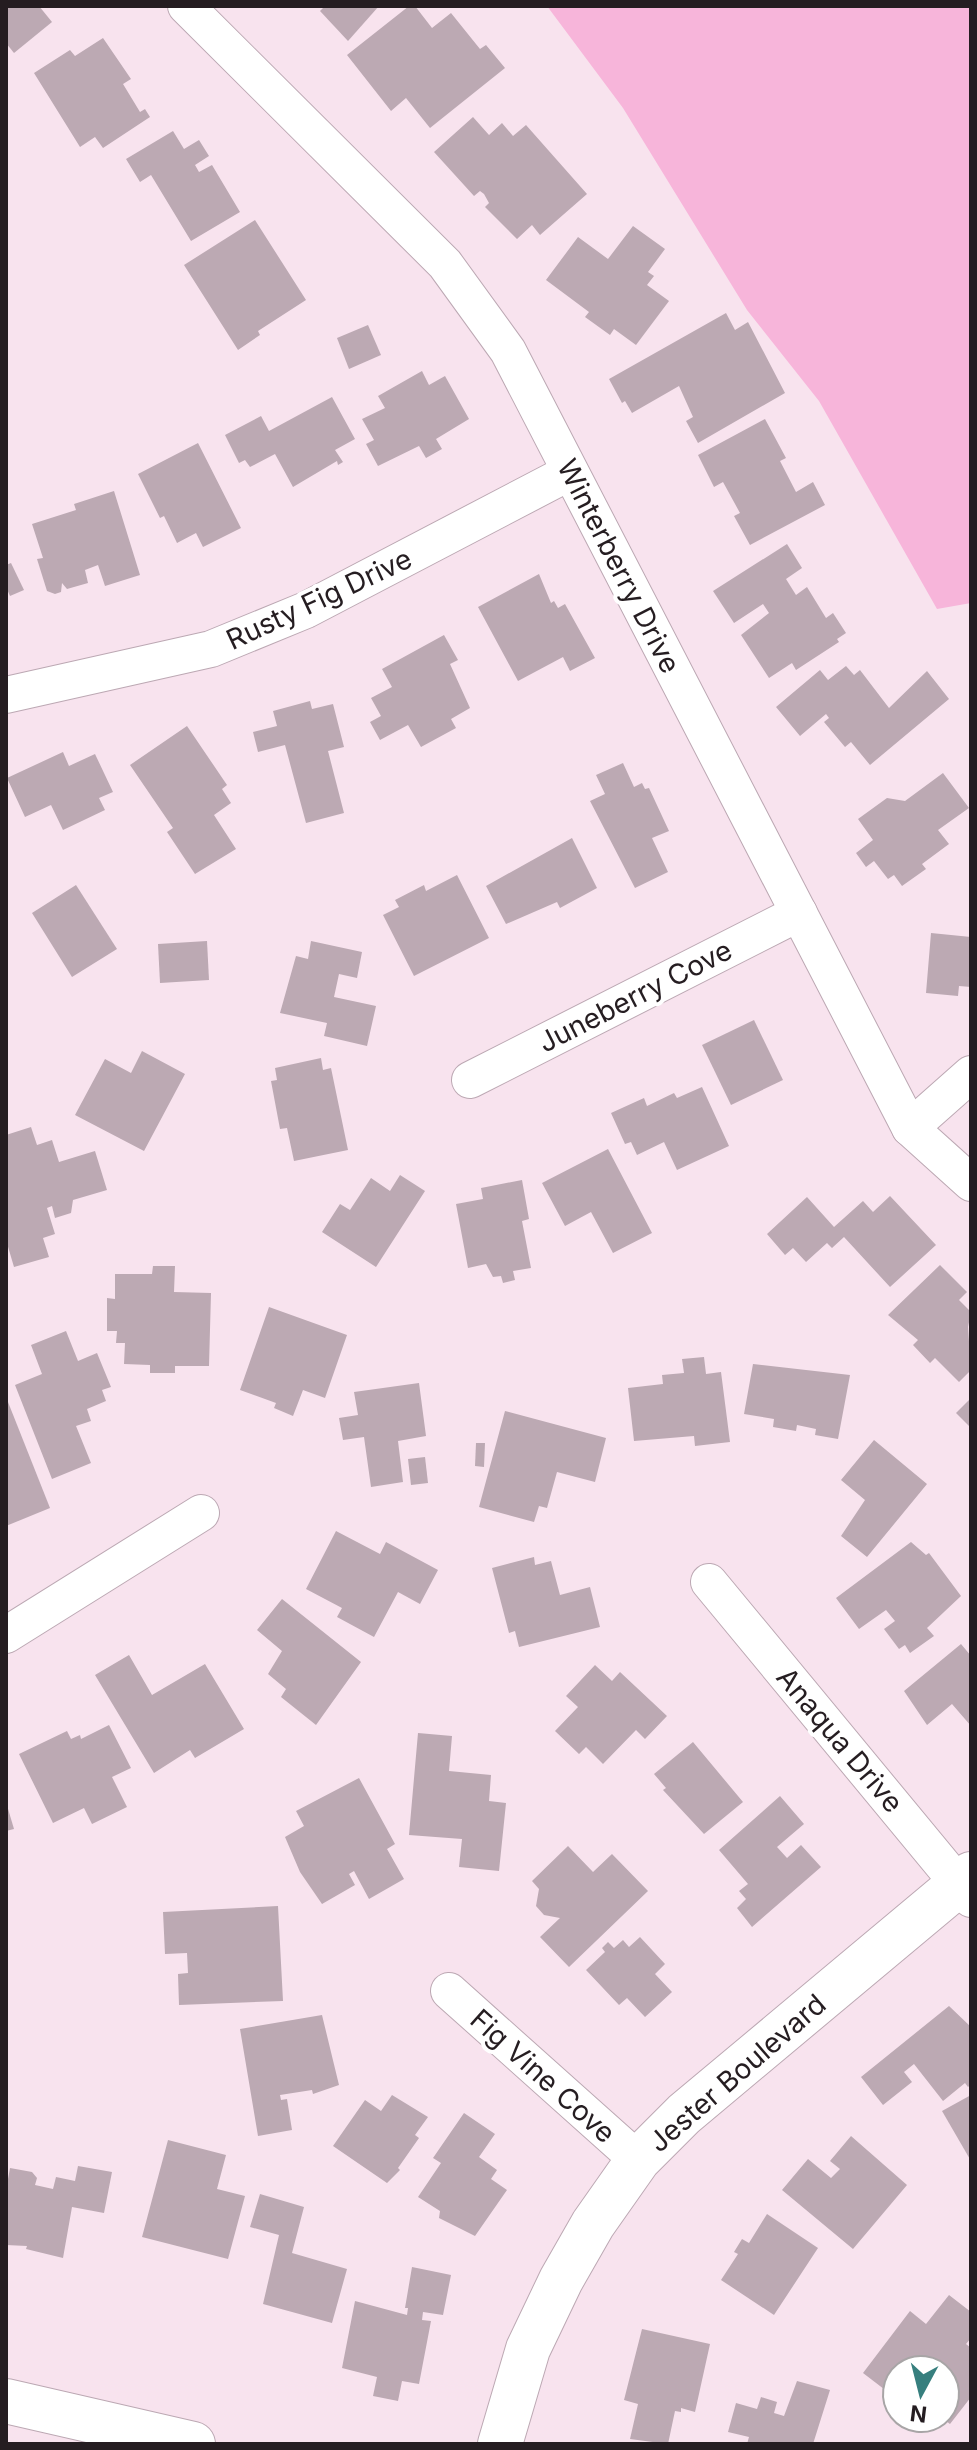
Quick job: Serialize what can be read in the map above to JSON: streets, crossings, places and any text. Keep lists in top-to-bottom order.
{
  "streets": {
    "street": [
      "Winterberry Drive",
      "Rusty Fig Drive",
      "Juneberry Cove",
      "Anaqua Drive",
      "Jester Boulevard",
      "Fig Vine Cove"
    ]
  },
  "crossings": [
    ["Winterberry Drive", "Rusty Fig Drive"],
    ["Winterberry Drive", "Juneberry Cove"],
    ["Anaqua Drive", "Jester Boulevard"],
    ["Jester Boulevard", "Fig Vine Cove"]
  ],
  "north": "bottom"
}
